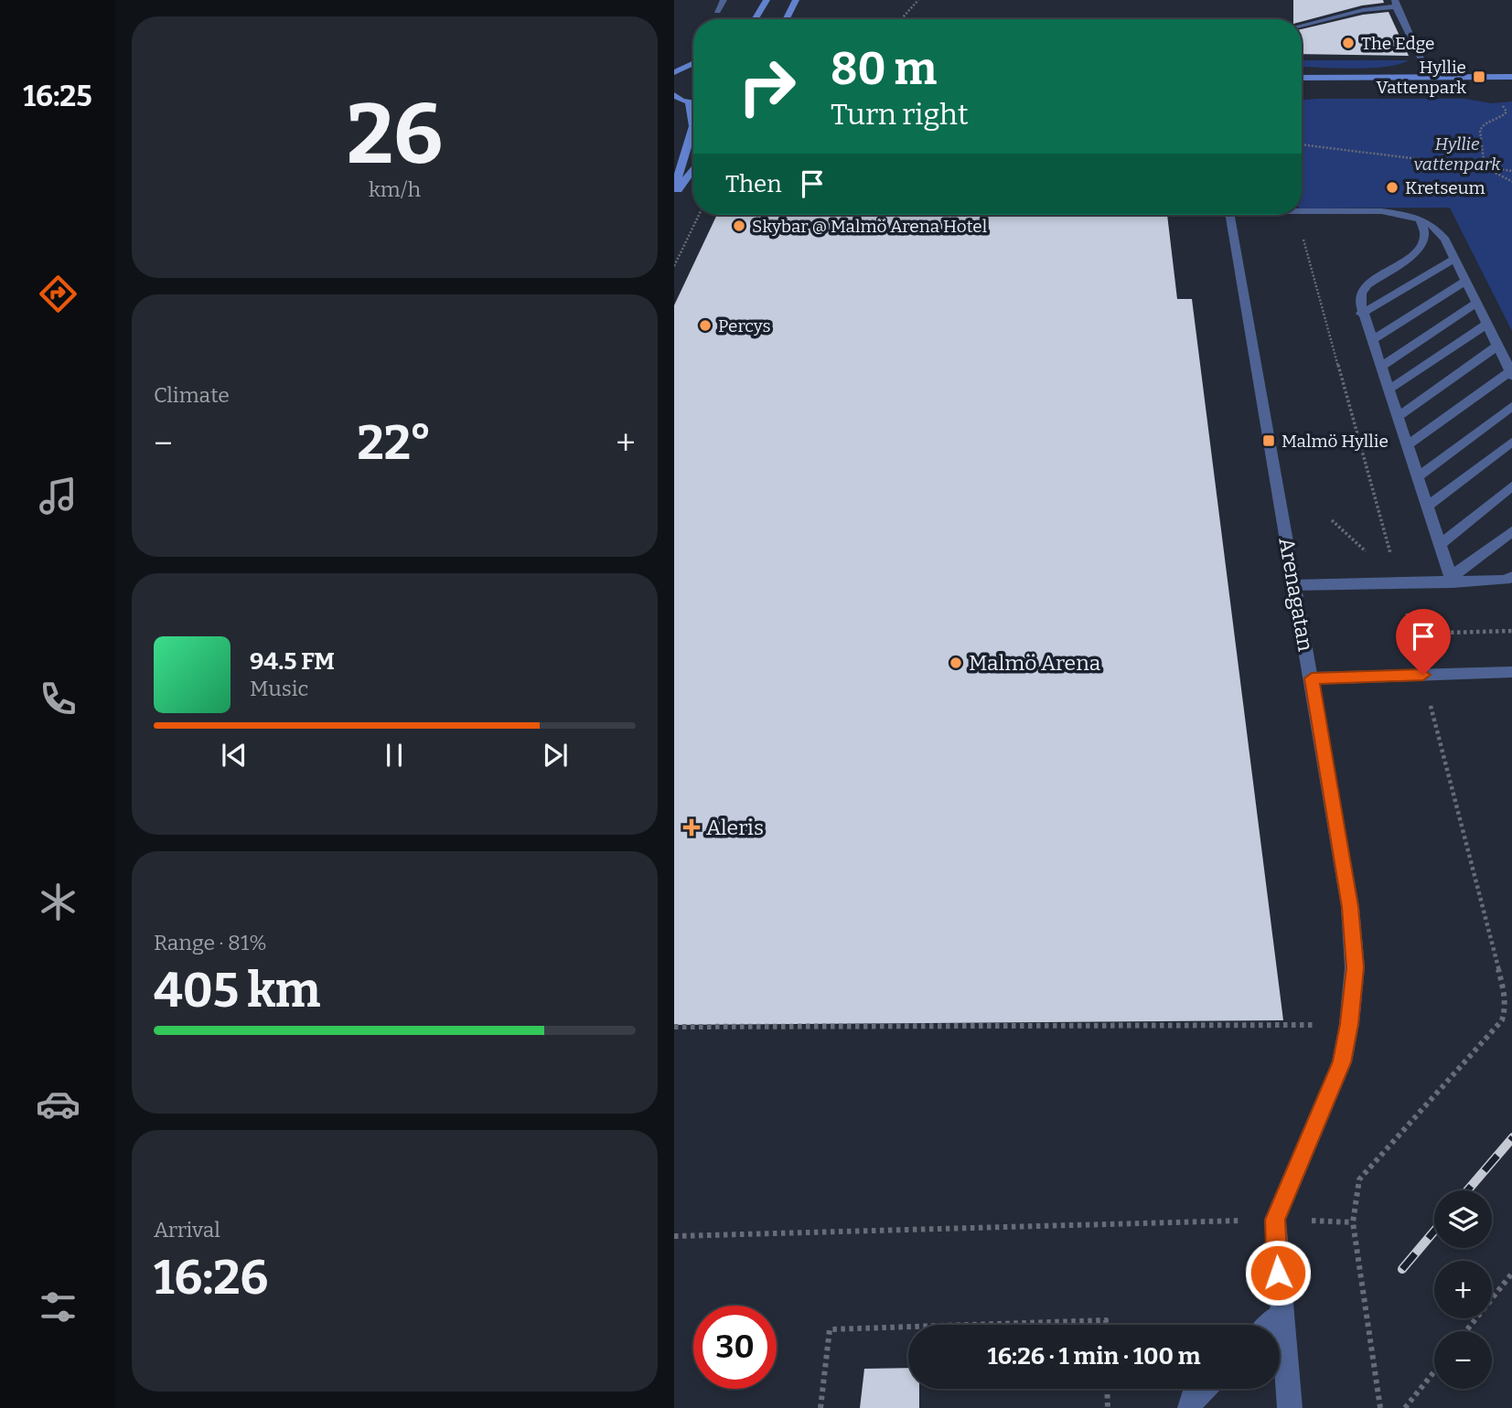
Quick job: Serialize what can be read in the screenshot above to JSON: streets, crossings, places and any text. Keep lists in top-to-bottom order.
{
  "streets": {
    "street": ["Arenagatan"]
  },
  "parks": ["Hyllie vattenpark"],
  "places": {
    "other": [
      "The Edge",
      "Kretseum",
      "Skybar @ Malmö Arena Hotel",
      "Percys",
      "Malmö Arena"
    ],
    "transit": ["Hyllie Vattenpark", "Malmö Hyllie"],
    "health": ["Aleris"]
  },
  "page": {
    "tabs": "16:25",
    "tile": [
      ["26", "km/h"],
      "Climate",
      ["Range · 81%", "405 km"],
      ["Arrival", "16:26"]
    ],
    "turn": ["80 m", "Turn right"],
    "then": "Then",
    "heat": ["−", "22°", "+"],
    "song": ["94.5 FM", "Music"],
    "map_buttons": ["+", "−"],
    "limit": "30",
    "trip": "16:26 · 1 min · 100 m"
  }
}
